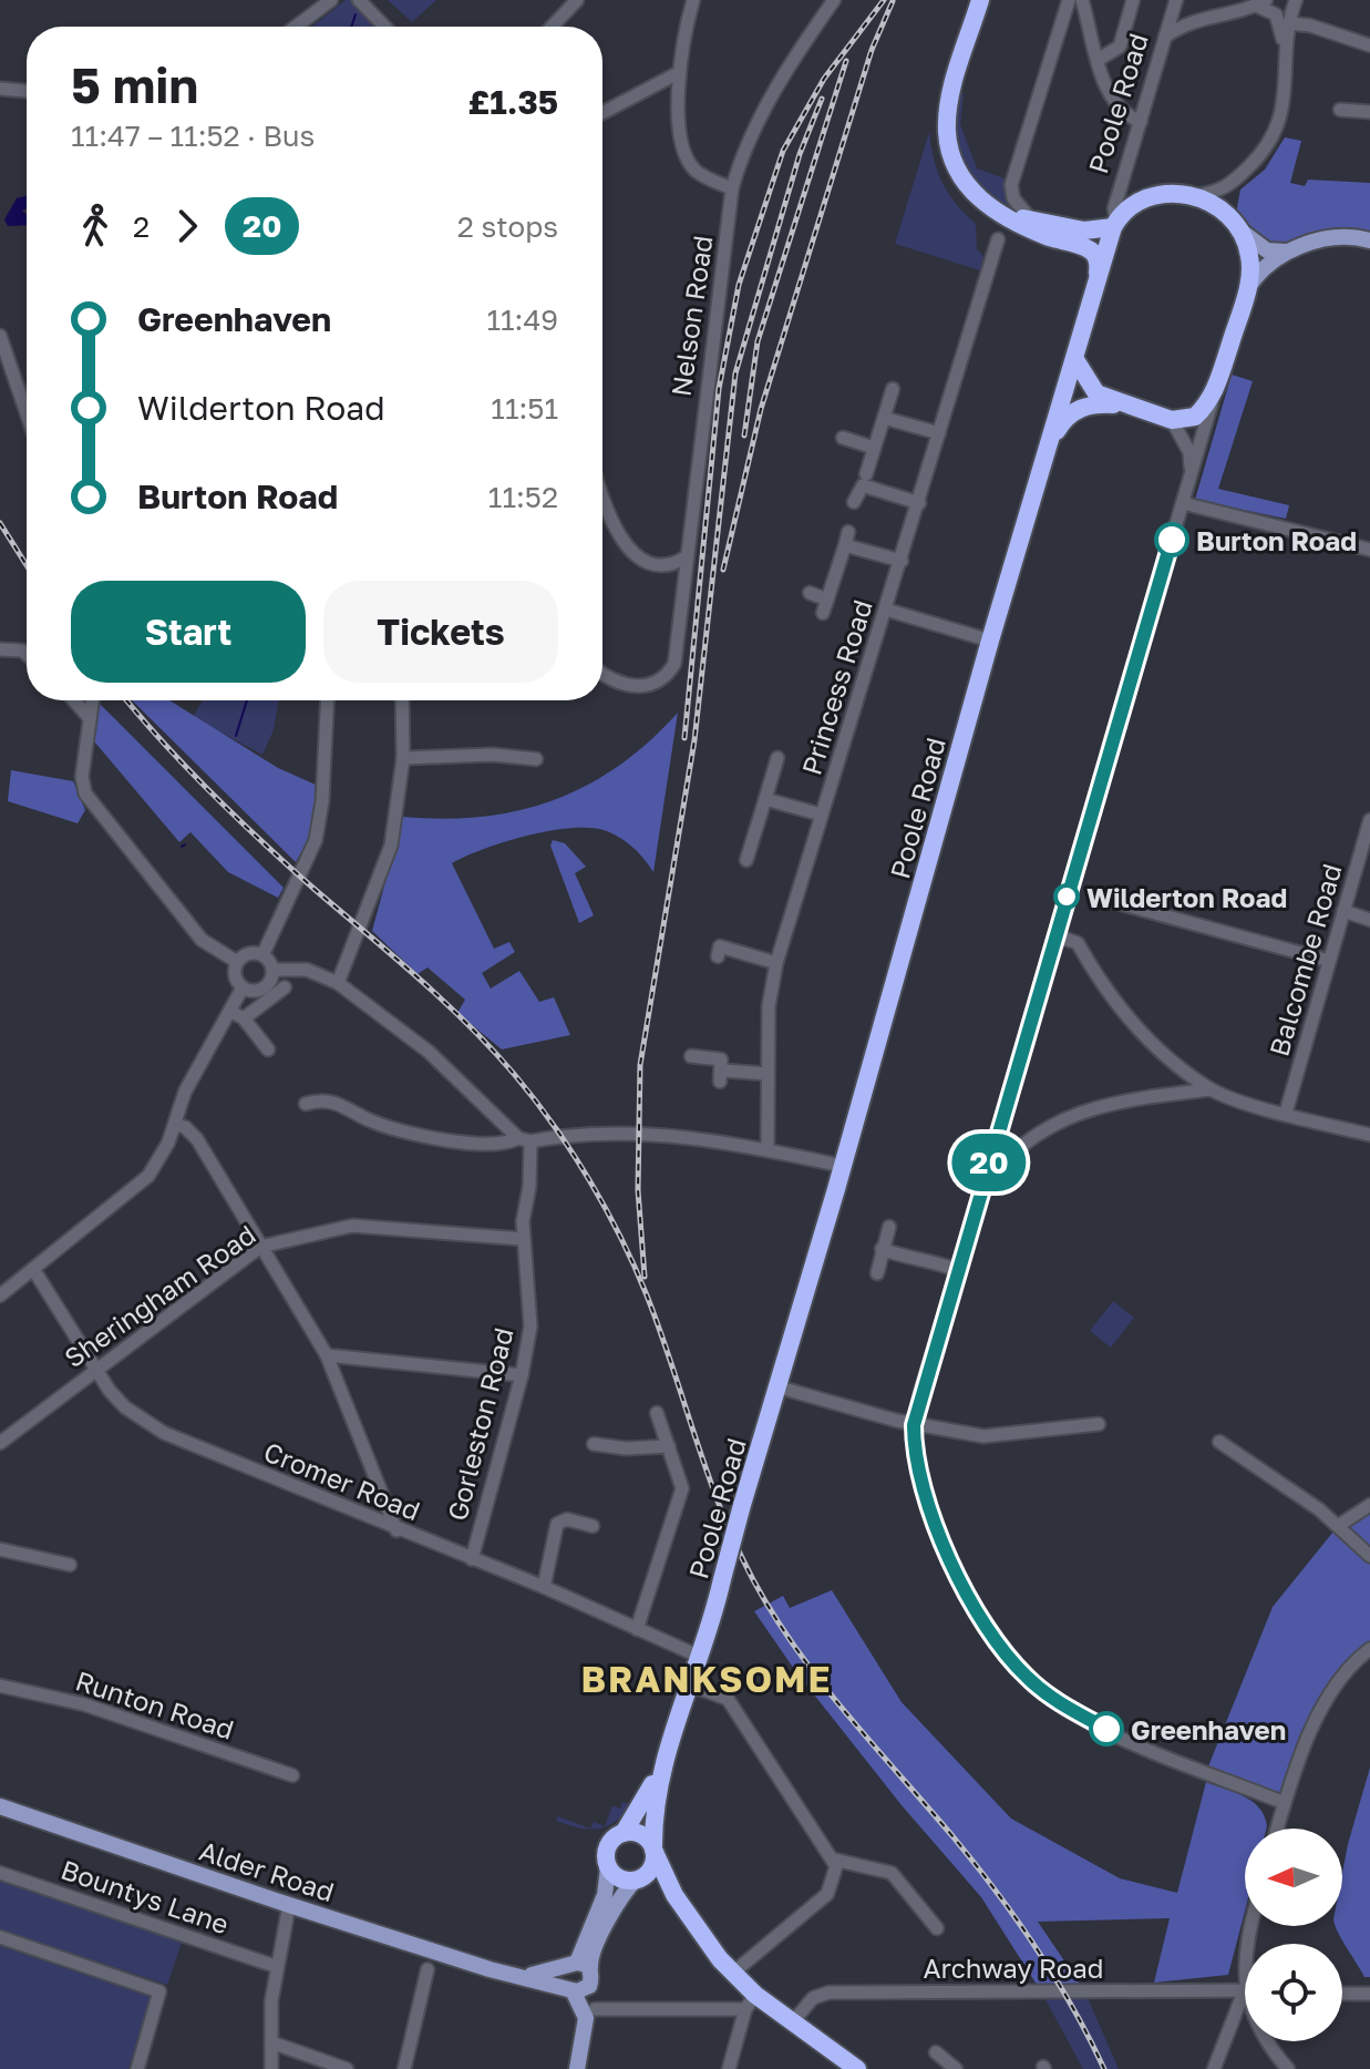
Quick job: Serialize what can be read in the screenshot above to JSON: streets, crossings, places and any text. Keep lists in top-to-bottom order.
{
  "streets": {
    "highway": ["Poole Road"],
    "main road": ["Alder Road"],
    "street": [
      "Nelson Road",
      "Princess Road",
      "Balcombe Road",
      "Sheringham Road",
      "Gorleston Road",
      "Cromer Road",
      "Runton Road",
      "Bountys Lane",
      "Archway Road"
    ]
  },
  "crossings": [
    ["Poole Road", "Cromer Road"],
    ["Sheringham Road", "Gorleston Road"],
    ["Sheringham Road", "Cromer Road"],
    ["Gorleston Road", "Cromer Road"]
  ],
  "districts": ["BRANKSOME"],
  "places": ["Burton Road", "Wilderton Road", "Greenhaven"],
  "lines": ["bus line 20"],
  "north": "left",
  "page": {
    "on_map": "20",
    "heading": ["5 min", "11:47 – 11:52 · Bus", "£1.35"],
    "legs": ["2", "20", "2 stops"],
    "list": [
      {
        "name": "Greenhaven",
        "value": "11:49"
      },
      {
        "name": "Wilderton Road",
        "value": "11:51"
      },
      {
        "name": "Burton Road",
        "value": "11:52"
      }
    ],
    "buttons": ["Start", "Tickets"]
  }
}
